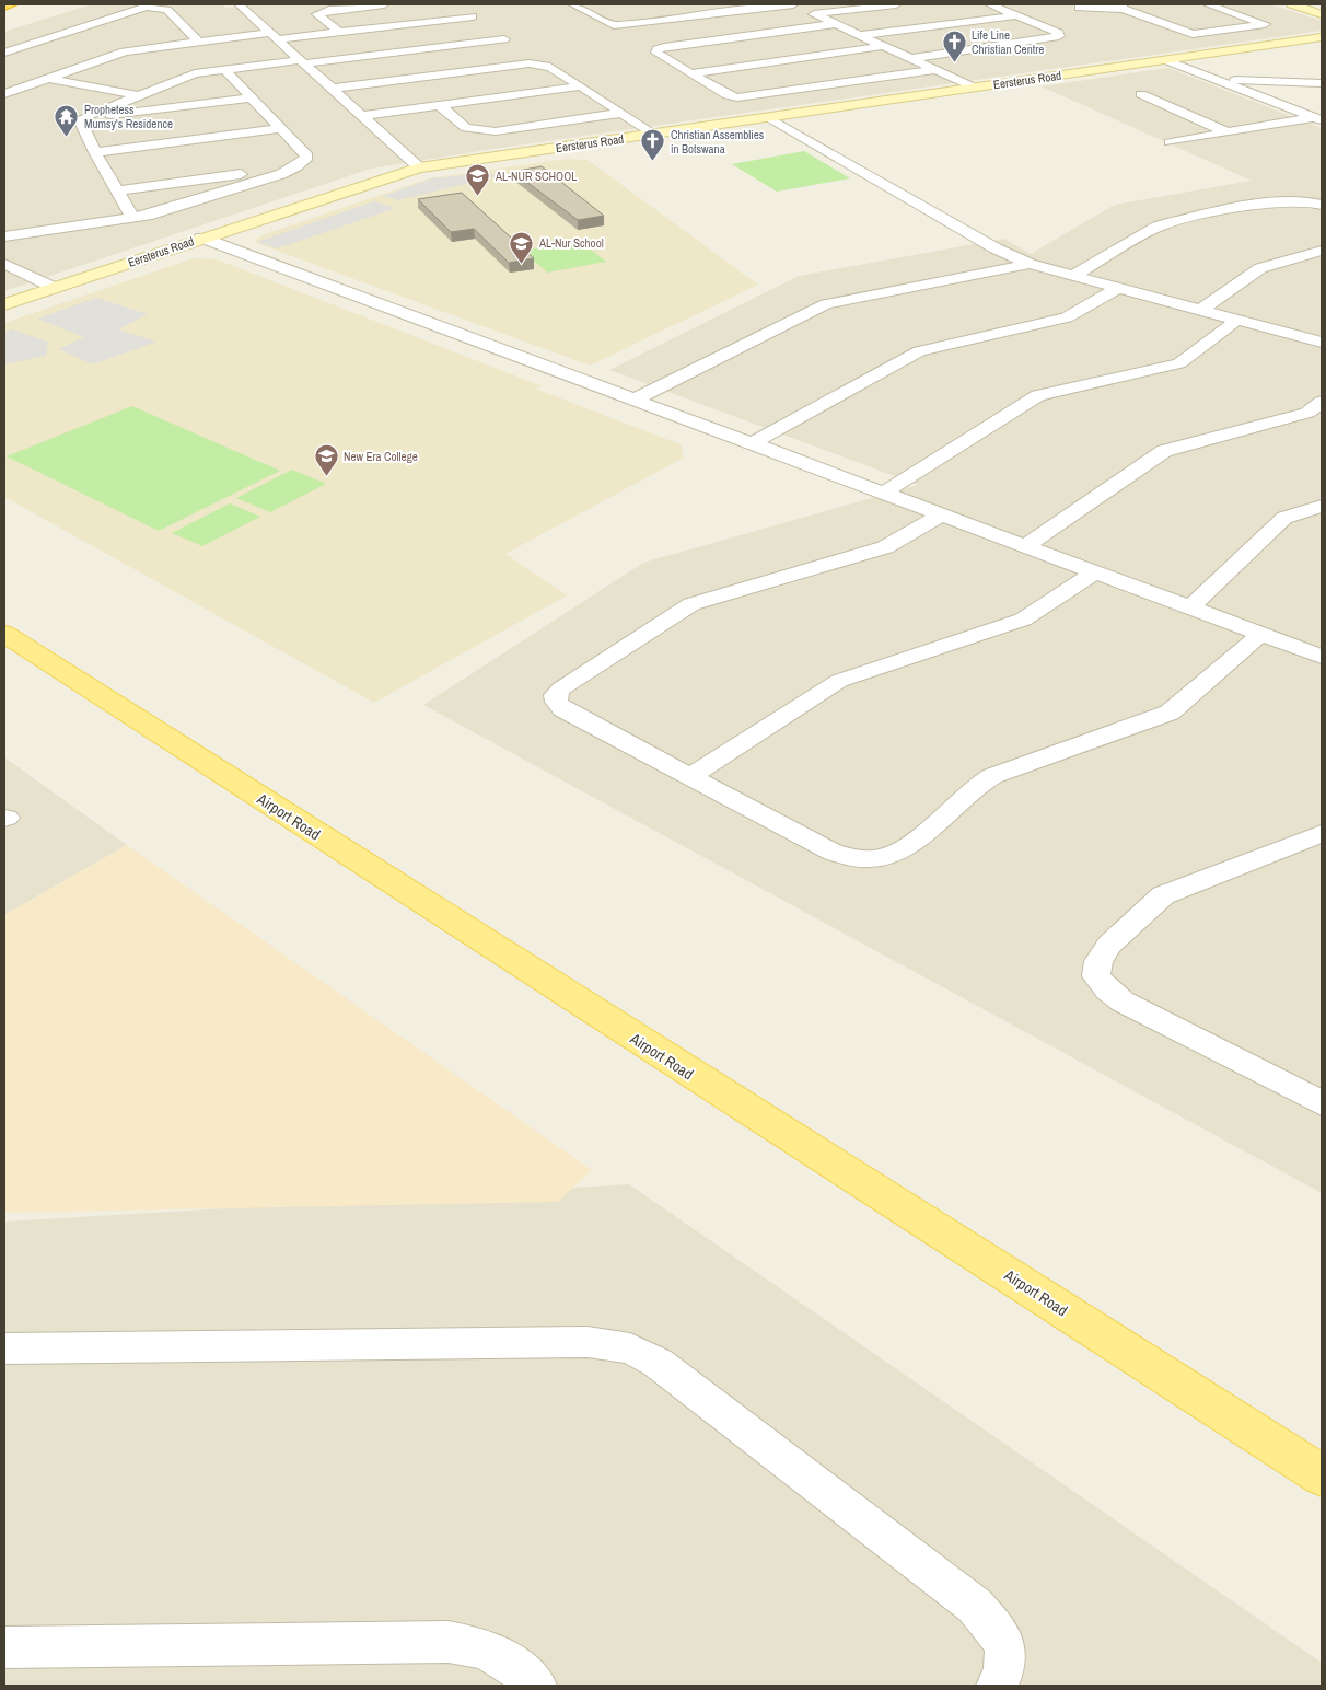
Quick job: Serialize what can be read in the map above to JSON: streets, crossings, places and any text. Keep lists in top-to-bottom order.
{
  "streets": {
    "main road": ["Airport Road"],
    "street": ["Eersterus Road"]
  },
  "places": {
    "church": ["Life Line Christian Centre", "Christian Assemblies in Botswana"],
    "temple": ["Prophetess Mumsy's Residence"],
    "school or university": ["AL-NUR SCHOOL", "AL-Nur School", "New Era College"]
  }
}
